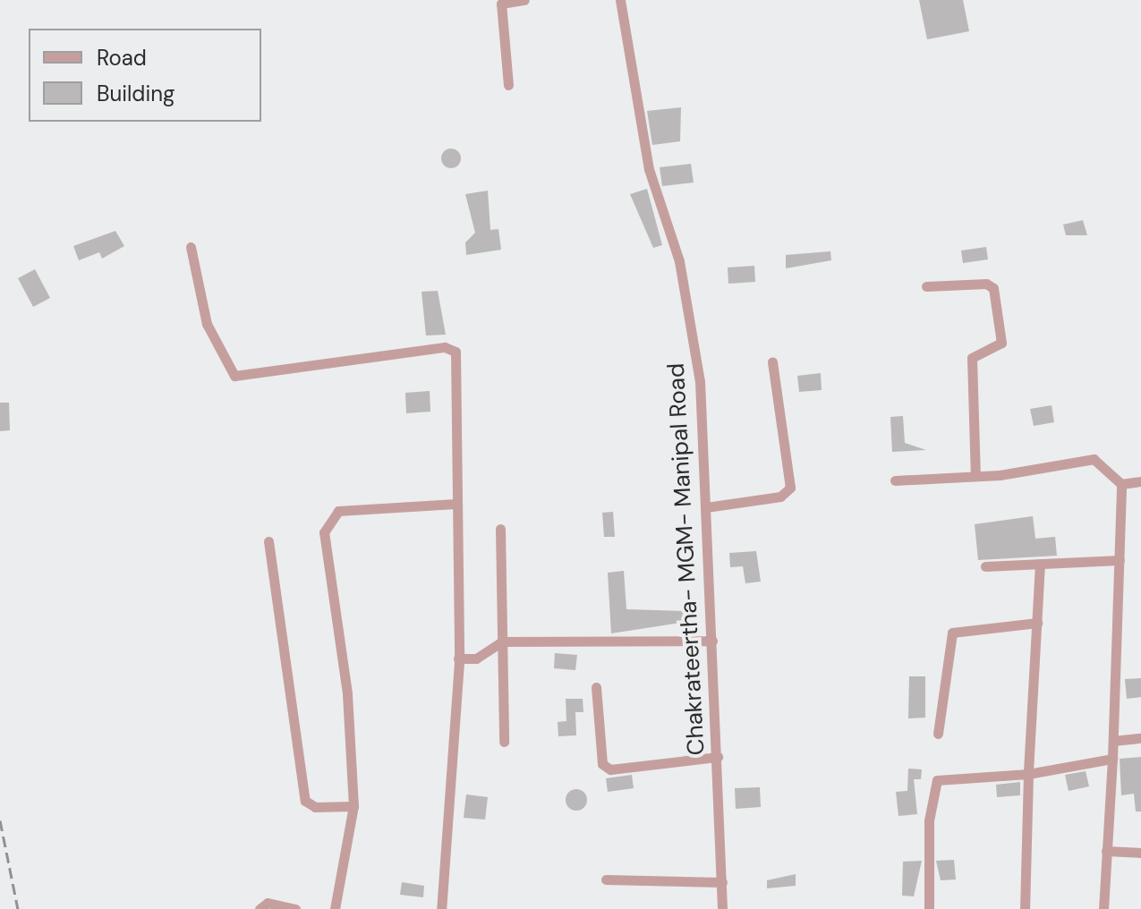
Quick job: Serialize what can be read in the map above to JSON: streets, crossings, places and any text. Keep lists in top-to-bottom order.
{
  "streets": {
    "street": ["Chakrateertha- MGM- Manipal Road"]
  },
  "legend": ["Road", "Building"]
}
